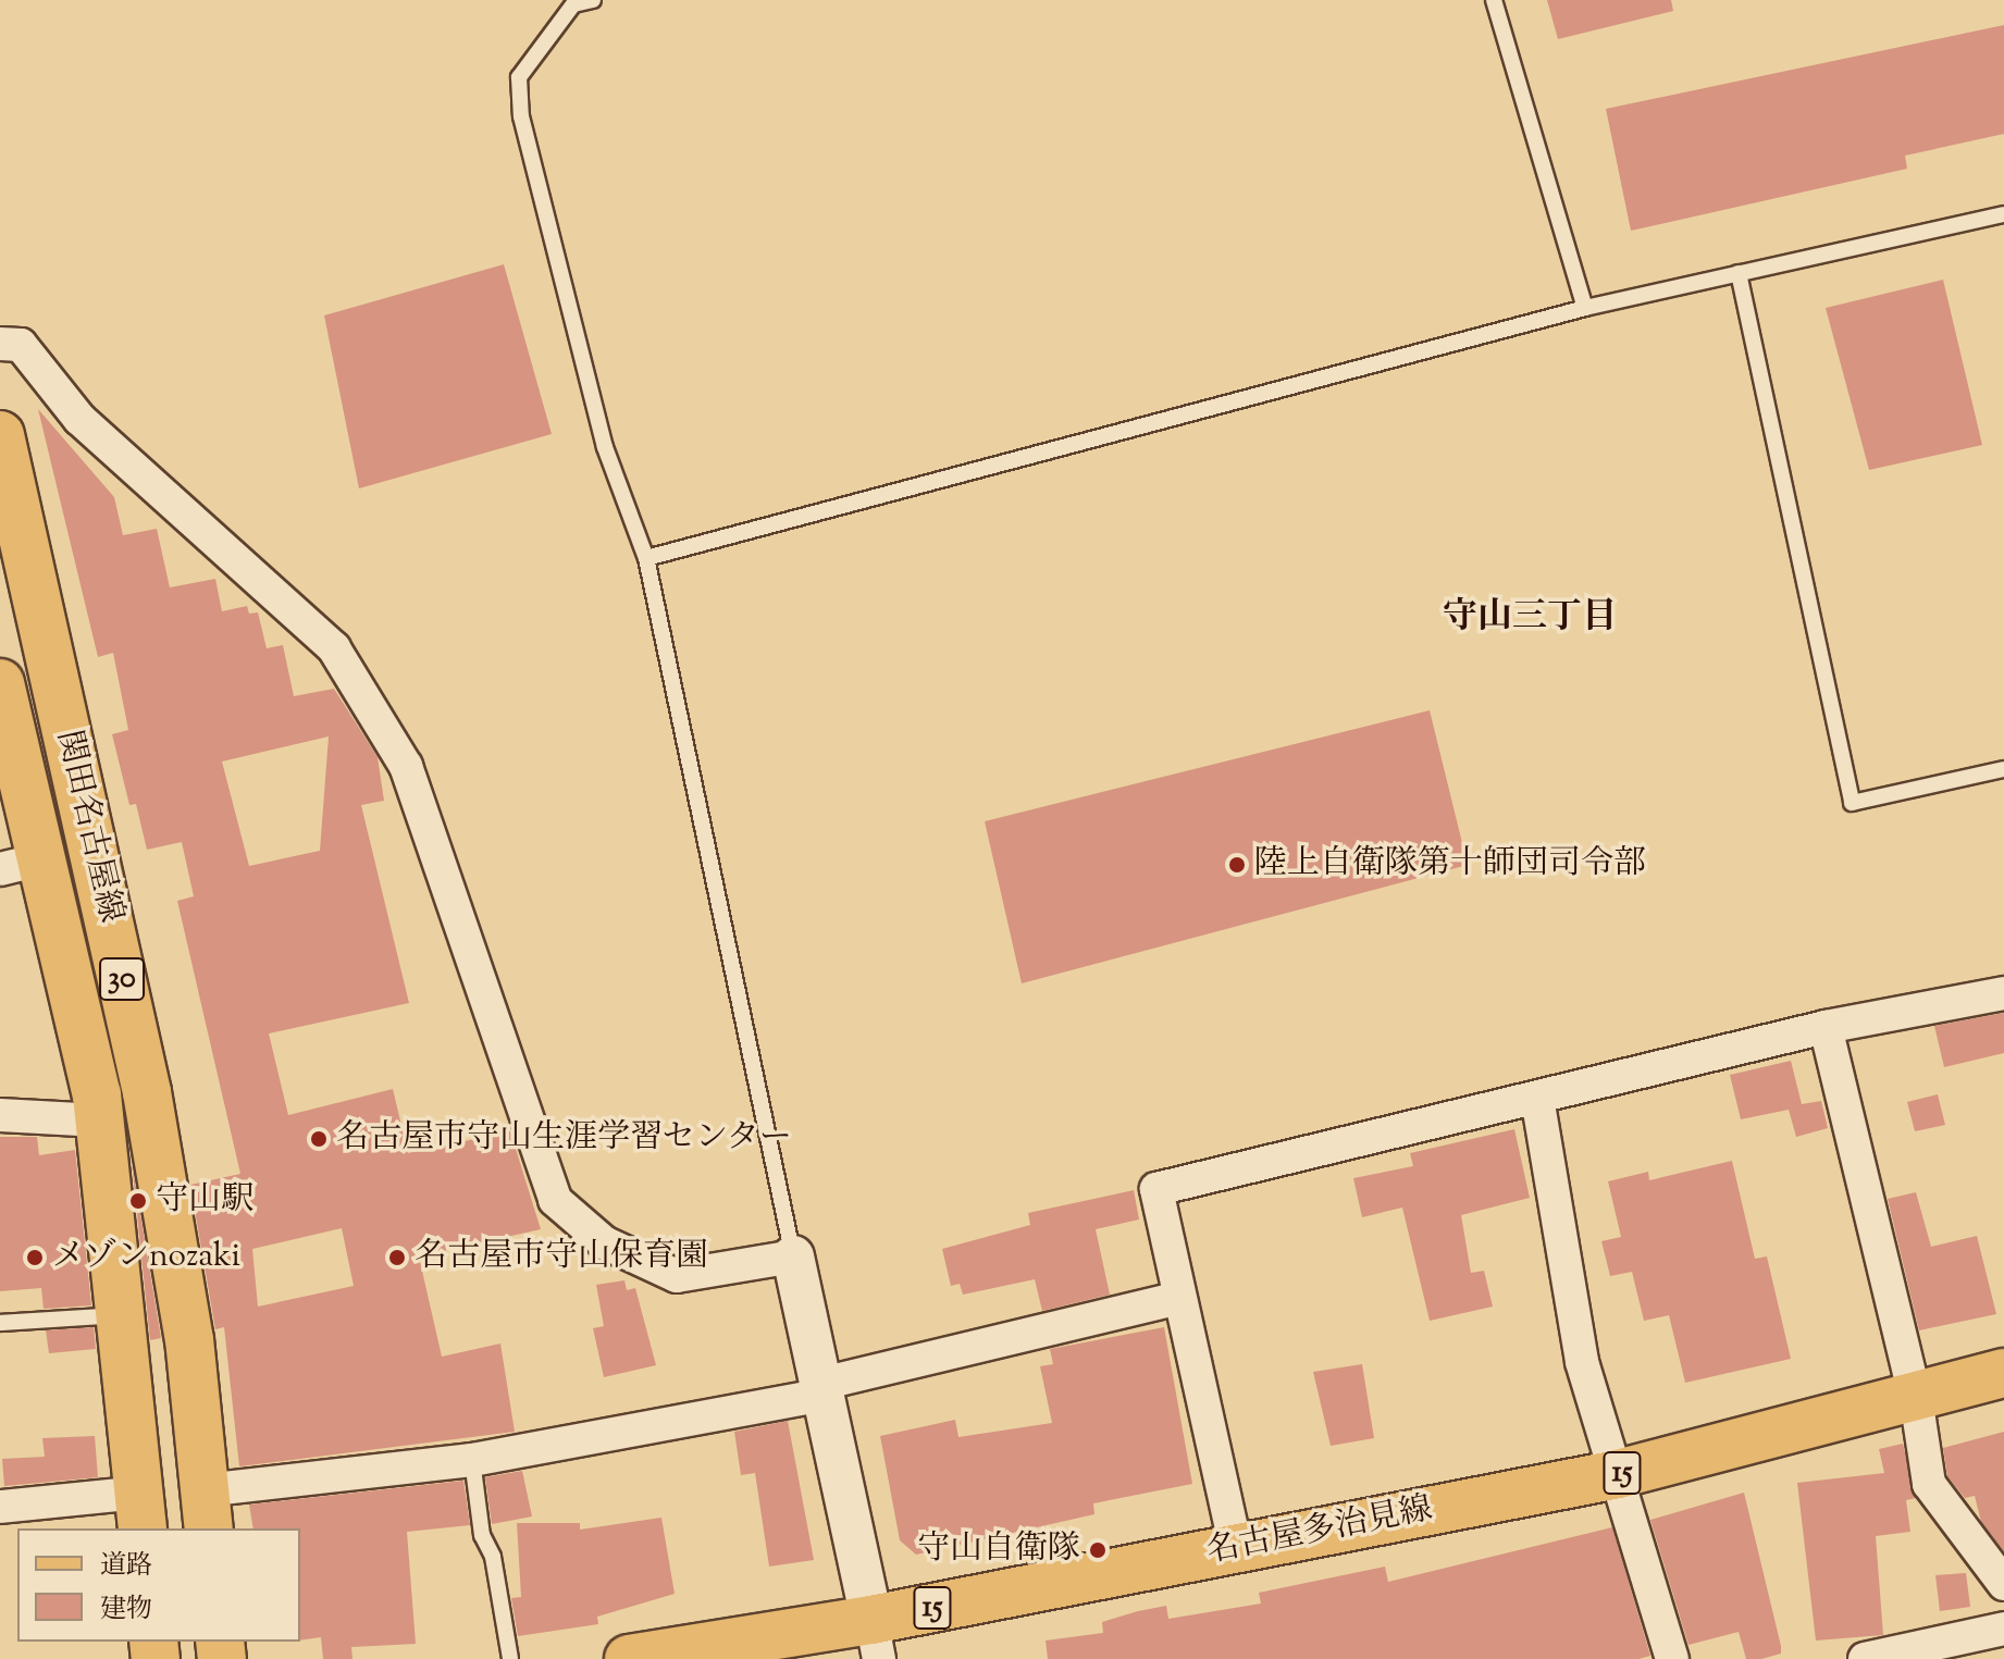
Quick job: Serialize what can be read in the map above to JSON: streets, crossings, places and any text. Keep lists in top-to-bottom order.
{
  "streets": {
    "main road": [
      "関田名古屋線",
      "30",
      "15",
      "名古屋多治見線"
    ]
  },
  "districts": ["守山三丁目"],
  "places": [
    "陸上自衛隊第十師団司令部",
    "名古屋市守山生涯学習センター",
    "守山駅",
    "メゾンnozaki",
    "名古屋市守山保育園",
    "守山自衛隊"
  ],
  "legend": ["道路", "建物"]
}
